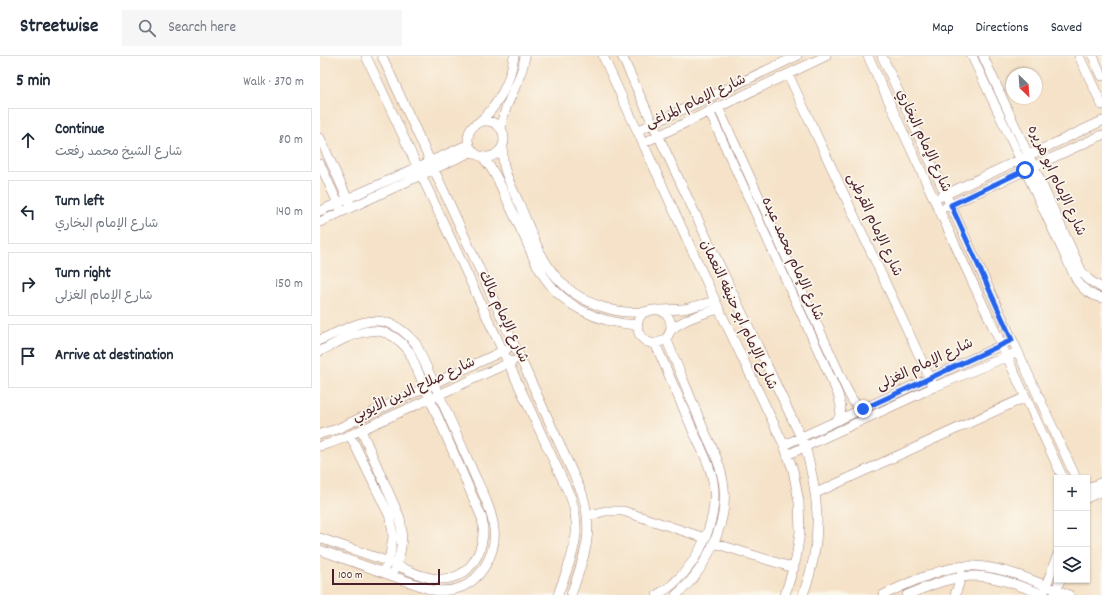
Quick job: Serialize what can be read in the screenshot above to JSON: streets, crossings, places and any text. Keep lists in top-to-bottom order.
{
  "streets": {
    "street": [
      "شارع الإمام المراغى",
      "شارع الإمام البخاري",
      "شارع الإمام ابو هريره",
      "شارع الإمام القرطبى",
      "شارع الإمام محمد عبده",
      "شارع الإمام ابو حنيفه النعمان",
      "شارع الإمام مالك",
      "شارع الإمام الغزلى",
      "شارع صلاح الدين الأيوبي"
    ]
  },
  "crossings": [
    ["شارع الإمام المراغى", "شارع الإمام القرطبى"],
    ["شارع الإمام المراغى", "شارع الإمام محمد عبده"],
    ["شارع الإمام المراغى", "شارع الإمام ابو حنيفه النعمان"],
    ["شارع الإمام البخاري", "شارع الإمام الغزلى"],
    ["شارع الإمام القرطبى", "شارع الإمام الغزلى"],
    ["شارع الإمام محمد عبده", "شارع الإمام الغزلى"],
    ["شارع الإمام ابو حنيفه النعمان", "شارع الإمام الغزلى"],
    ["شارع الإمام مالك", "شارع صلاح الدين الأيوبي"]
  ],
  "scale_bar": "100 m",
  "north": "bottom right",
  "page": {
    "header": "Streetwise",
    "search": "Search here",
    "nav": ["Map", "Directions", "Saved"],
    "heading": ["5 min", "Walk · 370 m"],
    "list": [
      ["Continue", "شارع الشيخ محمد رفعت", "80 m"],
      ["Turn left", "شارع الإمام البخاري", "140 m"],
      ["Turn right", "شارع الإمام الغزلى", "150 m"],
      "Arrive at destination"
    ],
    "map_buttons": ["+", "−"],
    "scale": "100 m"
  }
}
